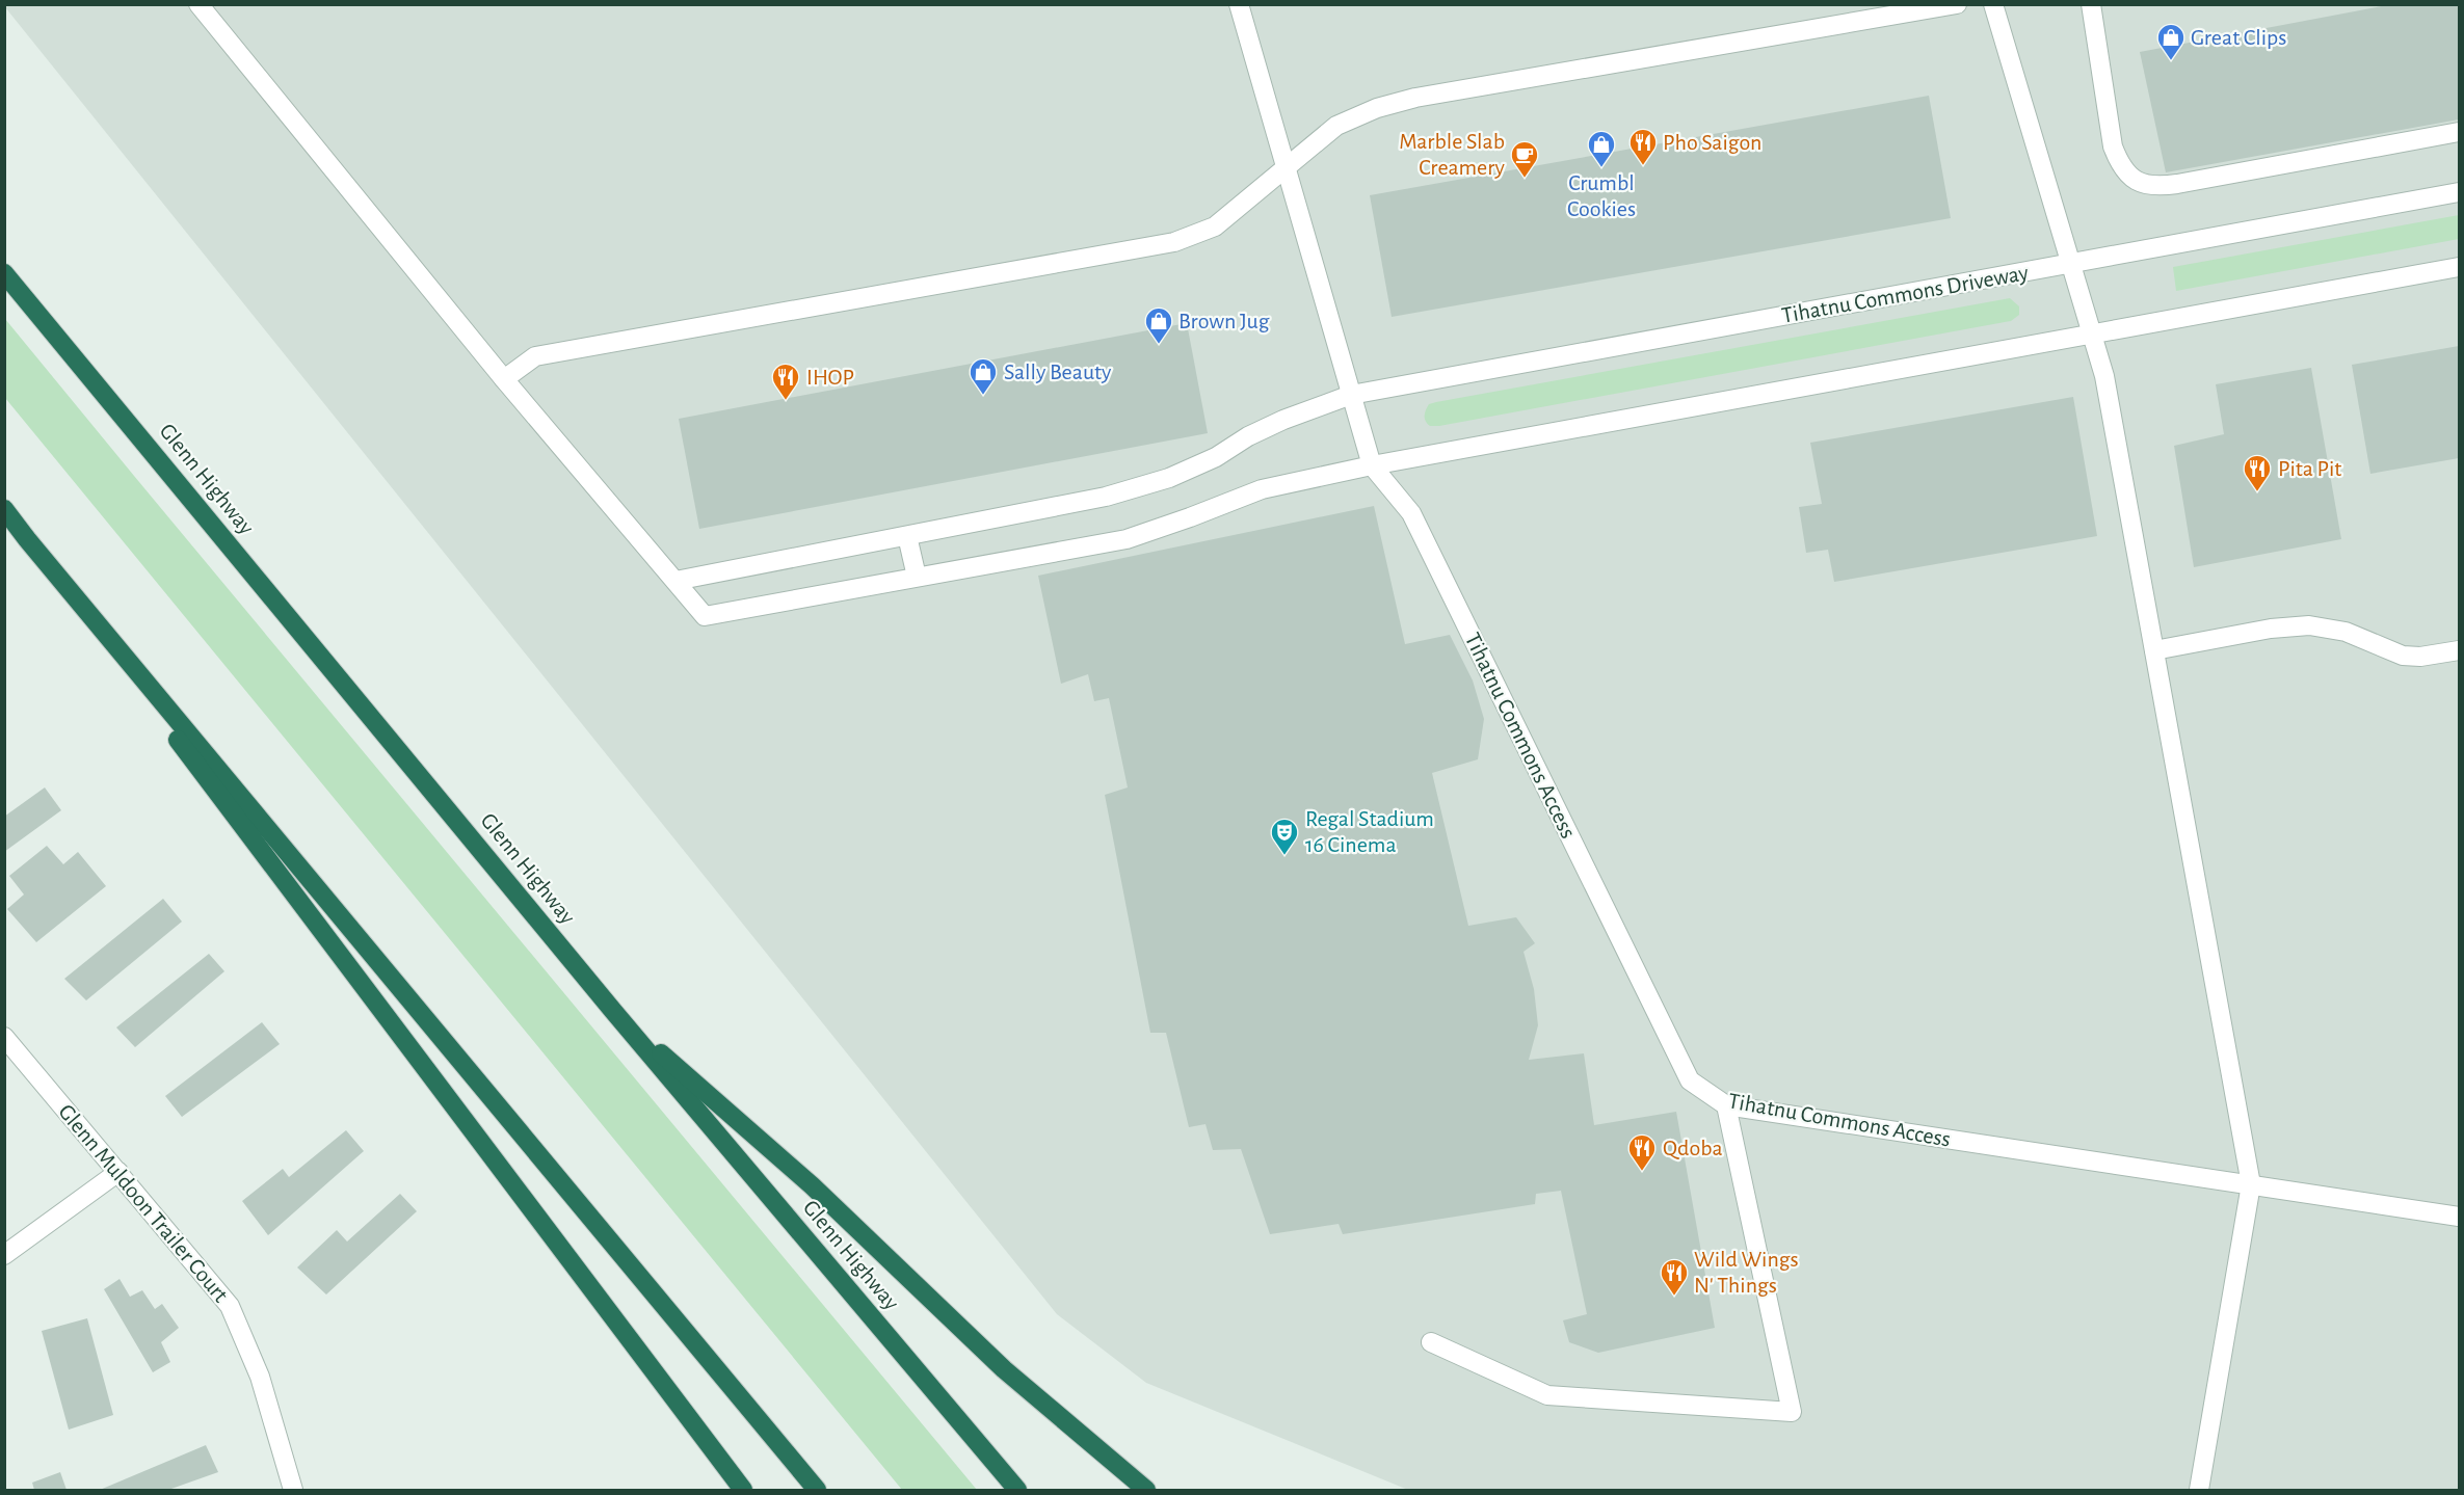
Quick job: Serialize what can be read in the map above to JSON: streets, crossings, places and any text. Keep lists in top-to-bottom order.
{
  "streets": {
    "highway": ["Glenn Highway"],
    "street": ["Tihatnu Commons Driveway", "Tihatnu Commons Access", "Glenn Muldoon Trailer Court"]
  },
  "places": {
    "shop": [
      "Great Clips",
      "Crumbl Cookies",
      "Brown Jug",
      "Sally Beauty"
    ],
    "restaurant": [
      "Pho Saigon",
      "IHOP",
      "Pita Pit",
      "Qdoba",
      "Wild Wings N' Things"
    ],
    "cafe": ["Marble Slab Creamery"],
    "theatre": ["Regal Stadium 16 Cinema"]
  }
}
